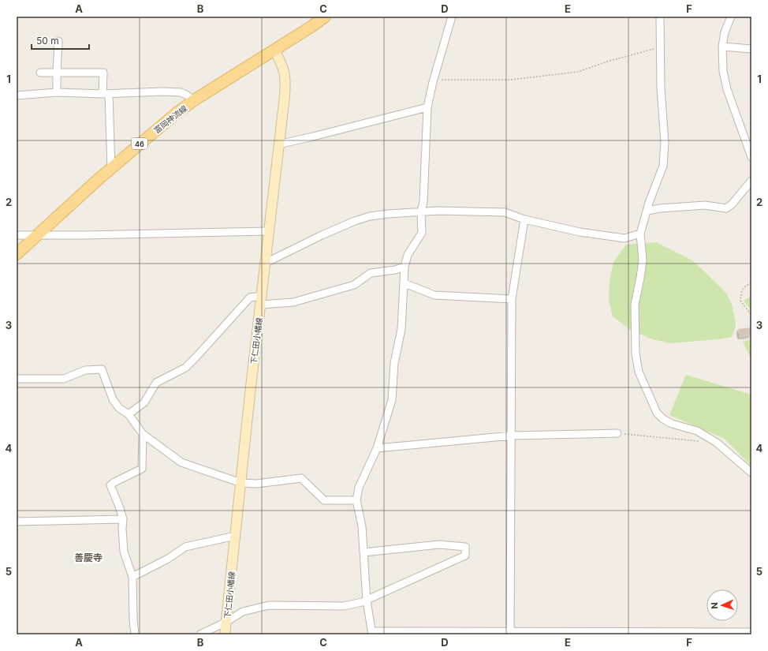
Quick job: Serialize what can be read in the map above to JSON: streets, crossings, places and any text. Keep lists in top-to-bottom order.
{
  "streets": {
    "main road": ["富岡神流線", "46", "下仁田小幡線"]
  },
  "crossings": [
    ["富岡神流線", "下仁田小幡線"]
  ],
  "districts": ["善慶寺"],
  "scale_bar": "50 m",
  "north": "left",
  "grid": {
    "columns": [
      "A",
      "B",
      "C",
      "D",
      "E",
      "F"
    ],
    "rows": [
      "1",
      "2",
      "3",
      "4",
      "5"
    ]
  }
}
